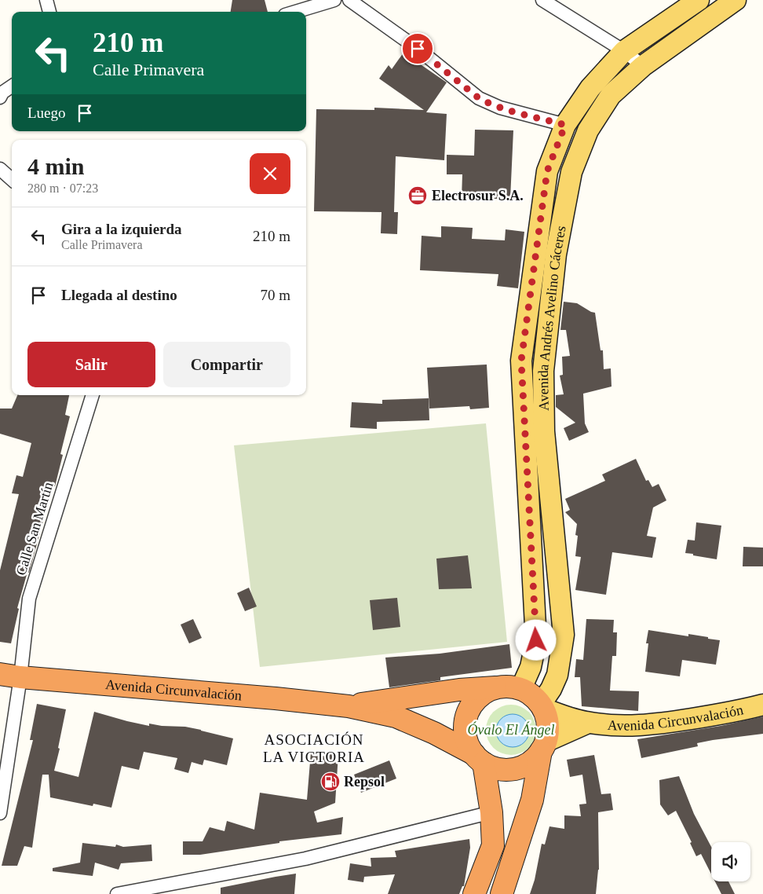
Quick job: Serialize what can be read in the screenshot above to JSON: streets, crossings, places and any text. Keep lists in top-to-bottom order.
{
  "streets": {
    "highway": ["Avenida Circunvalación"],
    "main road": ["Avenida Andrés Avelino Cáceres"],
    "street": ["Calle San Martín"]
  },
  "crossings": [
    ["Avenida Andrés Avelino Cáceres", "Avenida Circunvalación"],
    ["Calle San Martín", "Avenida Circunvalación"]
  ],
  "districts": ["ASOCIACIÓN LA VICTORIA"],
  "parks": ["Óvalo El Ángel"],
  "places": {
    "office": ["Electrosur S.A."],
    "fuel station": ["Repsol"]
  },
  "page": {
    "turn": ["210 m", "Calle Primavera"],
    "then": "Luego",
    "heading": ["4 min", "280 m · 07:23"],
    "list": [
      {
        "name": "Gira a la izquierda",
        "note": "Calle Primavera",
        "value": "210 m"
      },
      {
        "name": "Llegada al destino",
        "value": "70 m"
      }
    ],
    "buttons": ["Salir", "Compartir"]
  }
}
